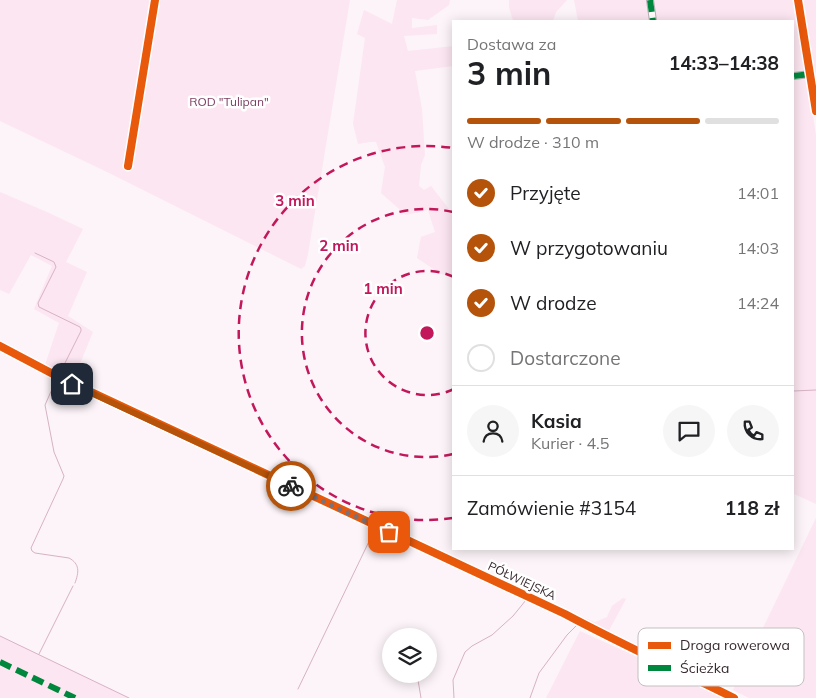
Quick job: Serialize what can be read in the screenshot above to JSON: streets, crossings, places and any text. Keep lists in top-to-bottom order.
{
  "streets": {
    "street": ["PÓŁWIEJSKA"]
  },
  "parks": ["ROD \"Tulipan\""],
  "legend": ["Droga rowerowa", "Ścieżka"],
  "page": {
    "heading": ["3 min", "Dostawa za", "14:33–14:38"],
    "panel": [
      "Kasia",
      "Kurier · 4.5",
      "Zamówienie #3154",
      "118 zł"
    ],
    "bar": "W drodze · 310 m",
    "list": [
      ["Przyjęte", "14:01"],
      ["W przygotowaniu", "14:03"],
      ["W drodze", "14:24"],
      "Dostarczone"
    ]
  },
  "rings": ["3 min", "2 min", "1 min"]
}
